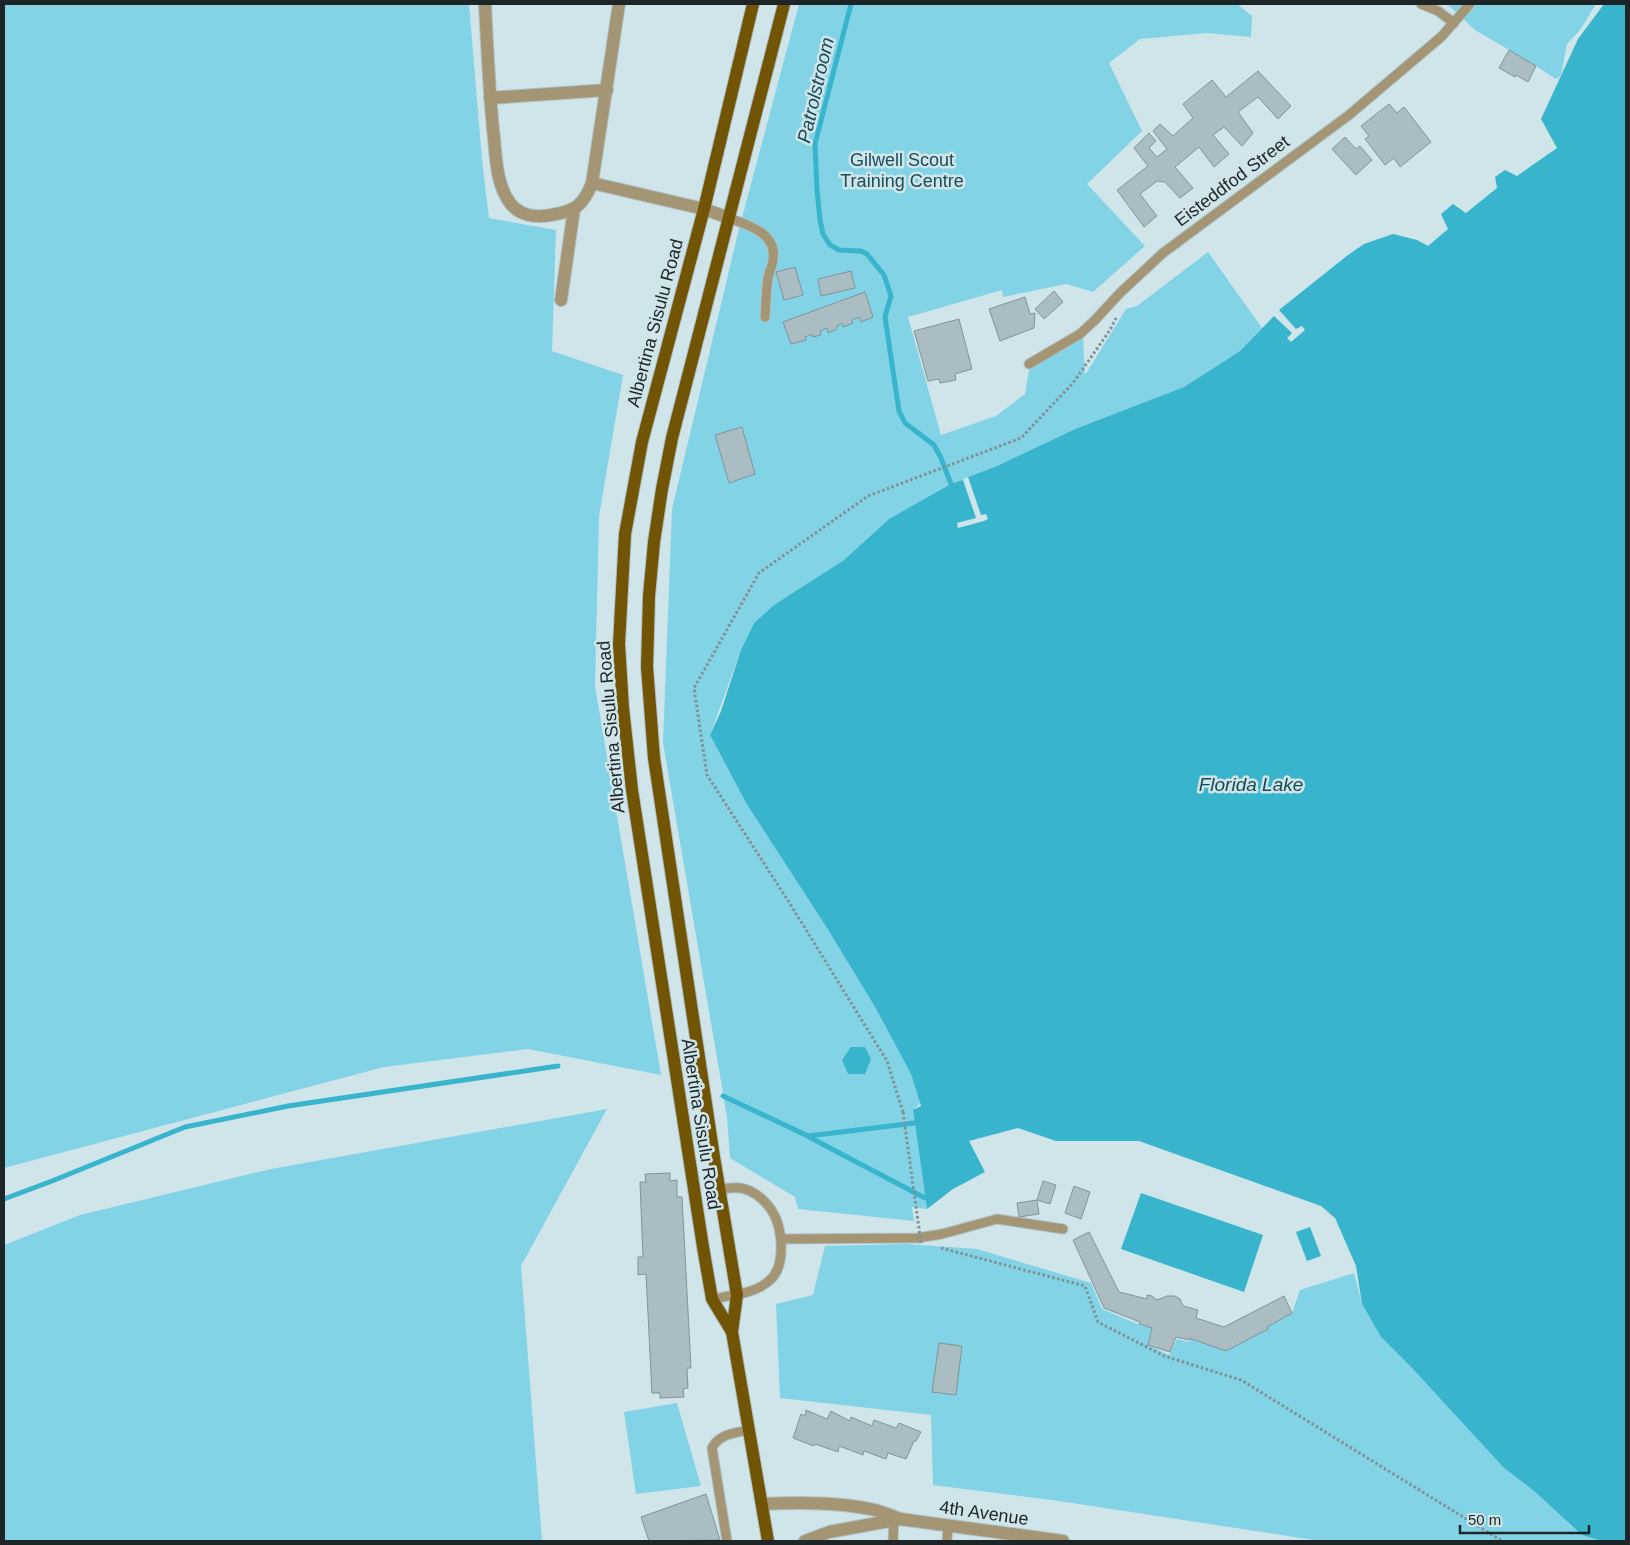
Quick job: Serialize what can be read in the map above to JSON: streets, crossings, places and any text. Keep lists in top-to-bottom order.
{
  "streets": {
    "main road": ["Albertina Sisulu Road"],
    "street": ["4th Avenue"],
    "lane": ["Eisteddfod Street"]
  },
  "crossings": [
    ["Albertina Sisulu Road", "4th Avenue"]
  ],
  "water": ["Patrolstroom", "Florida Lake"],
  "parks": ["Gilwell Scout Training Centre"],
  "scale_bar": "50 m"
}
